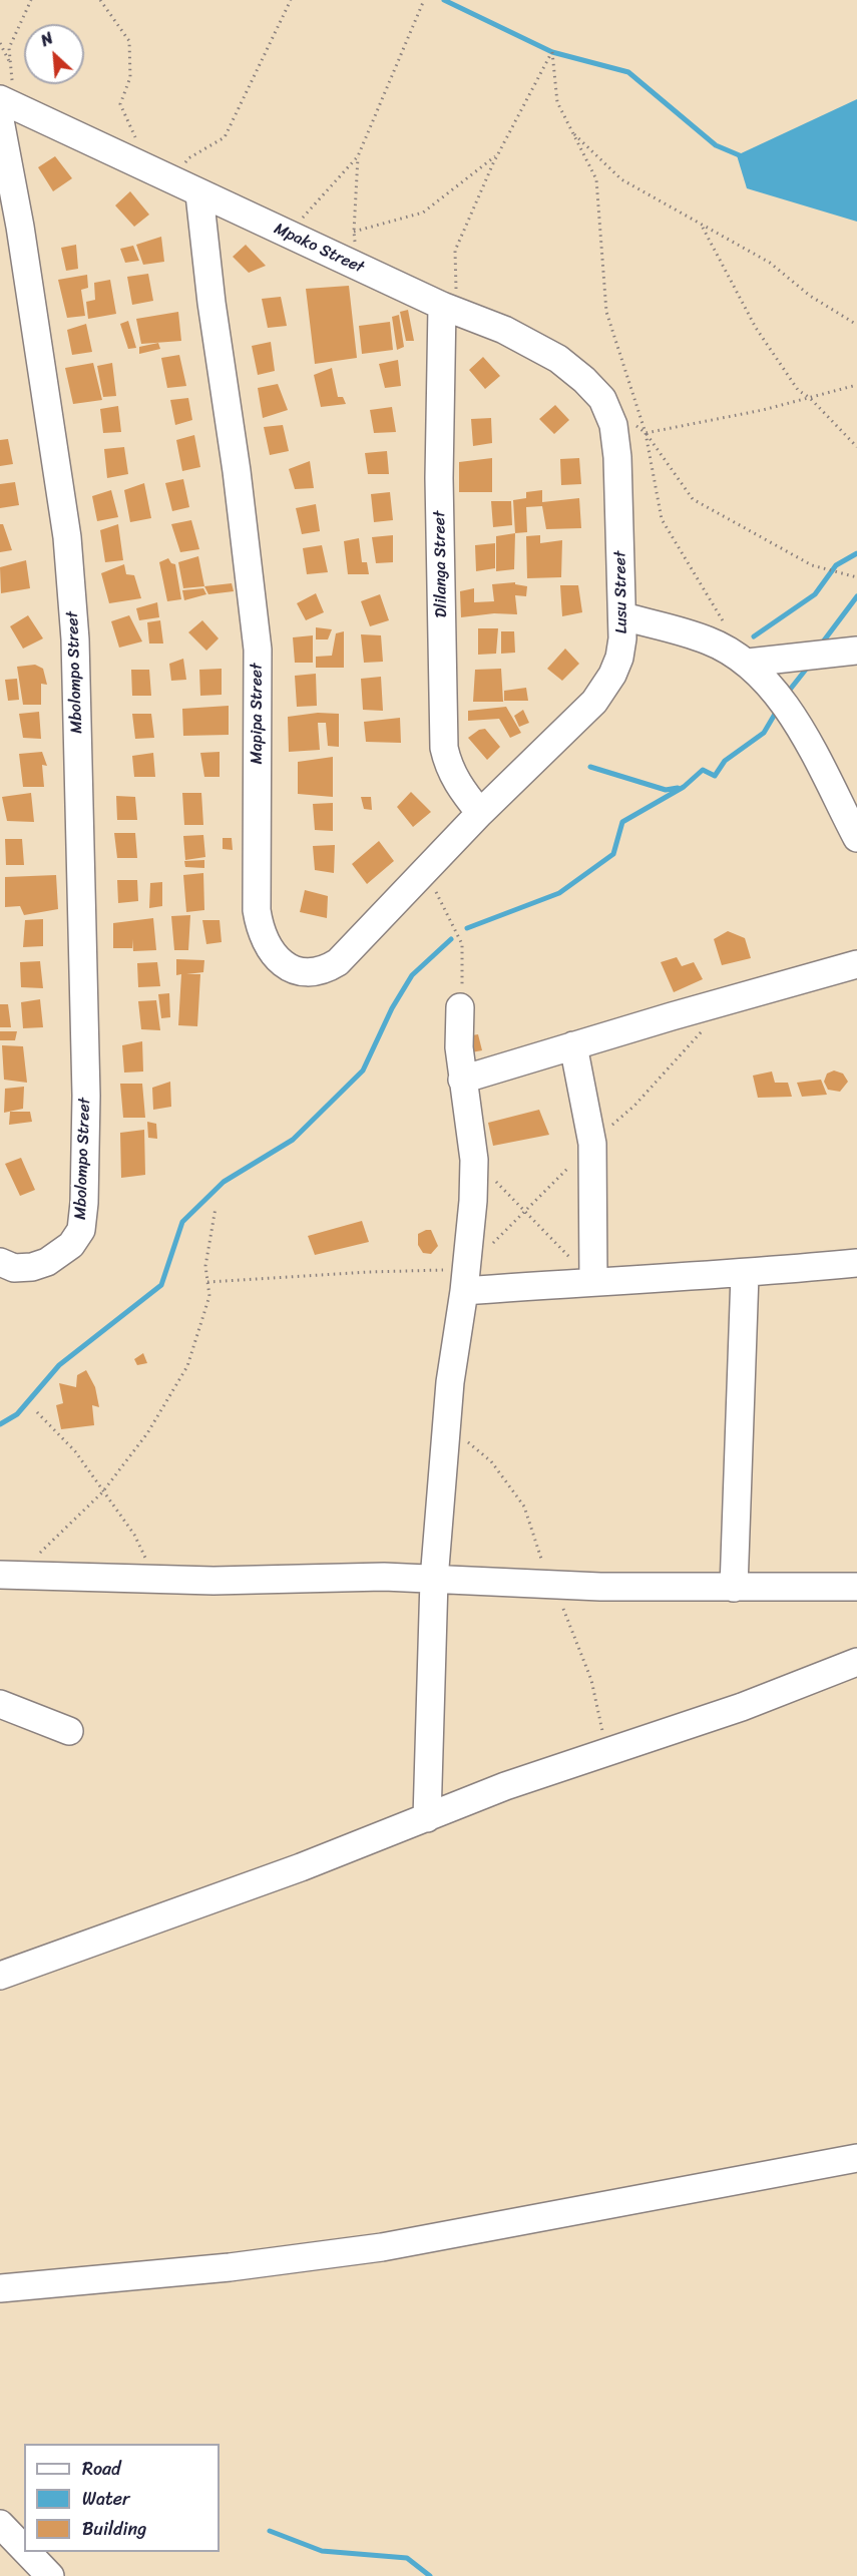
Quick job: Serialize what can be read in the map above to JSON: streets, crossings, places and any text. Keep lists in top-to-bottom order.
{
  "streets": {
    "street": [
      "Mpako Street",
      "Dlilanga Street",
      "Lusu Street",
      "Mbolompo Street",
      "Mapipa Street"
    ]
  },
  "crossings": [
    ["Mpako Street", "Dlilanga Street"],
    ["Mpako Street", "Lusu Street"],
    ["Mpako Street", "Mbolompo Street"],
    ["Mpako Street", "Mapipa Street"],
    ["Dlilanga Street", "Lusu Street"],
    ["Dlilanga Street", "Mapipa Street"],
    ["Lusu Street", "Mapipa Street"]
  ],
  "legend": ["Road", "Water", "Building"],
  "north": "top left"
}
